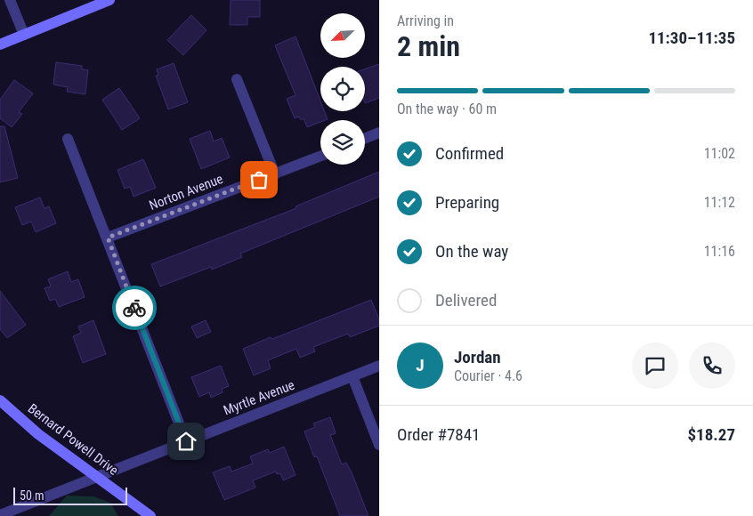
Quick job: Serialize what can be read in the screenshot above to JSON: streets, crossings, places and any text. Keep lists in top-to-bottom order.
{
  "streets": {
    "street": ["Norton Avenue", "Myrtle Avenue", "Bernard Powell Drive"]
  },
  "crossings": [
    ["Myrtle Avenue", "Bernard Powell Drive"]
  ],
  "scale_bar": "50 m",
  "north": "bottom left",
  "page": {
    "heading": ["2 min", "Arriving in", "11:30–11:35"],
    "panel": [
      "Jordan",
      "Courier · 4.6",
      "Order #7841",
      "$18.27"
    ],
    "bar": "On the way · 60 m",
    "list": [
      ["Confirmed", "11:02"],
      ["Preparing", "11:12"],
      ["On the way", "11:16"],
      "Delivered"
    ],
    "round": "J",
    "scale": "50 m"
  }
}
